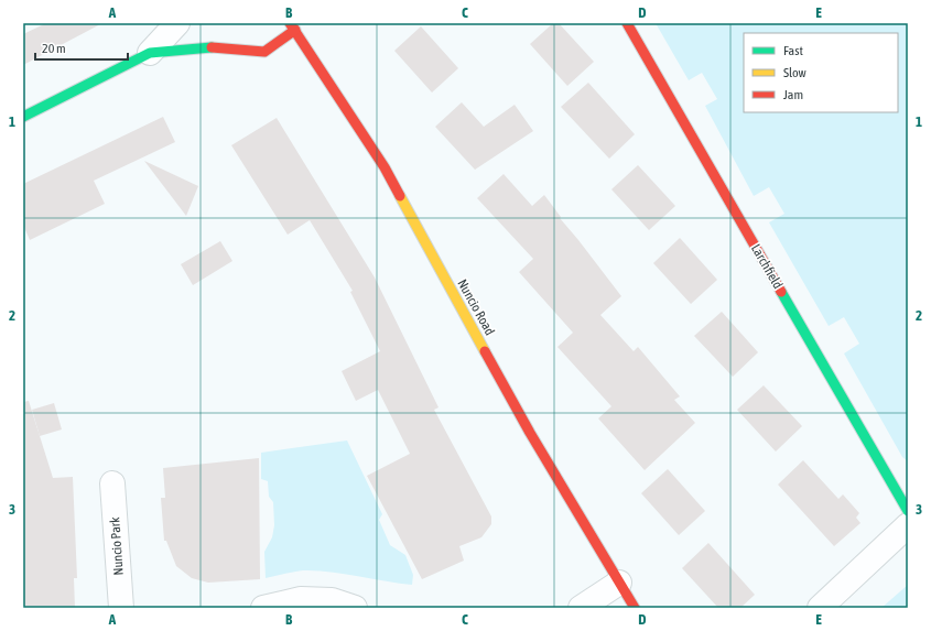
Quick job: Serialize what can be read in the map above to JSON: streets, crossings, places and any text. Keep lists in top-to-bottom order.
{
  "streets": {
    "street": ["Larchfield", "Nuncio Road", "Nuncio Park"]
  },
  "legend": ["Fast", "Slow", "Jam"],
  "scale_bar": "20 m",
  "grid": {
    "columns": [
      "A",
      "B",
      "C",
      "D",
      "E"
    ],
    "rows": ["1", "2", "3"]
  }
}
